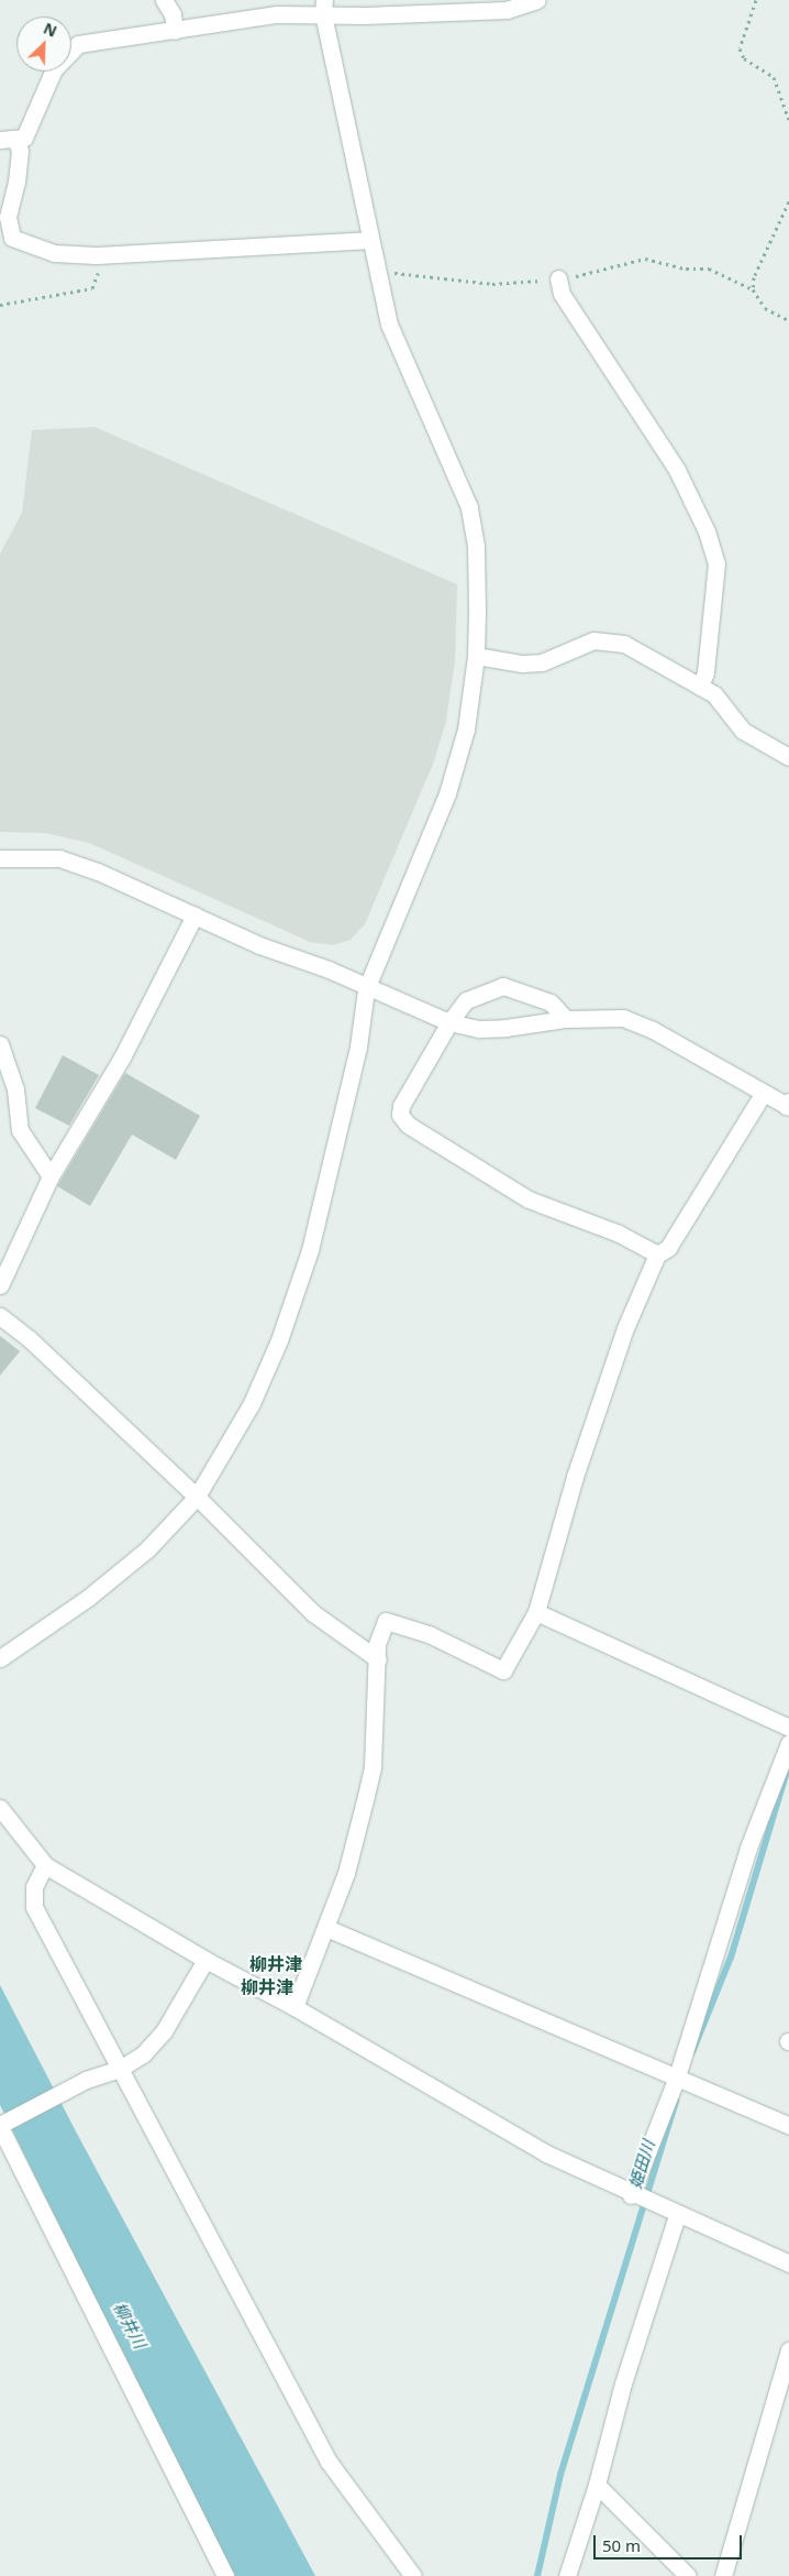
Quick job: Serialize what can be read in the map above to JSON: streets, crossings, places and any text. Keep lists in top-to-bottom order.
{
  "districts": ["柳井津", "柳井津"],
  "water": ["姫田川", "柳井川"],
  "scale_bar": "50 m",
  "north": "top right"
}
